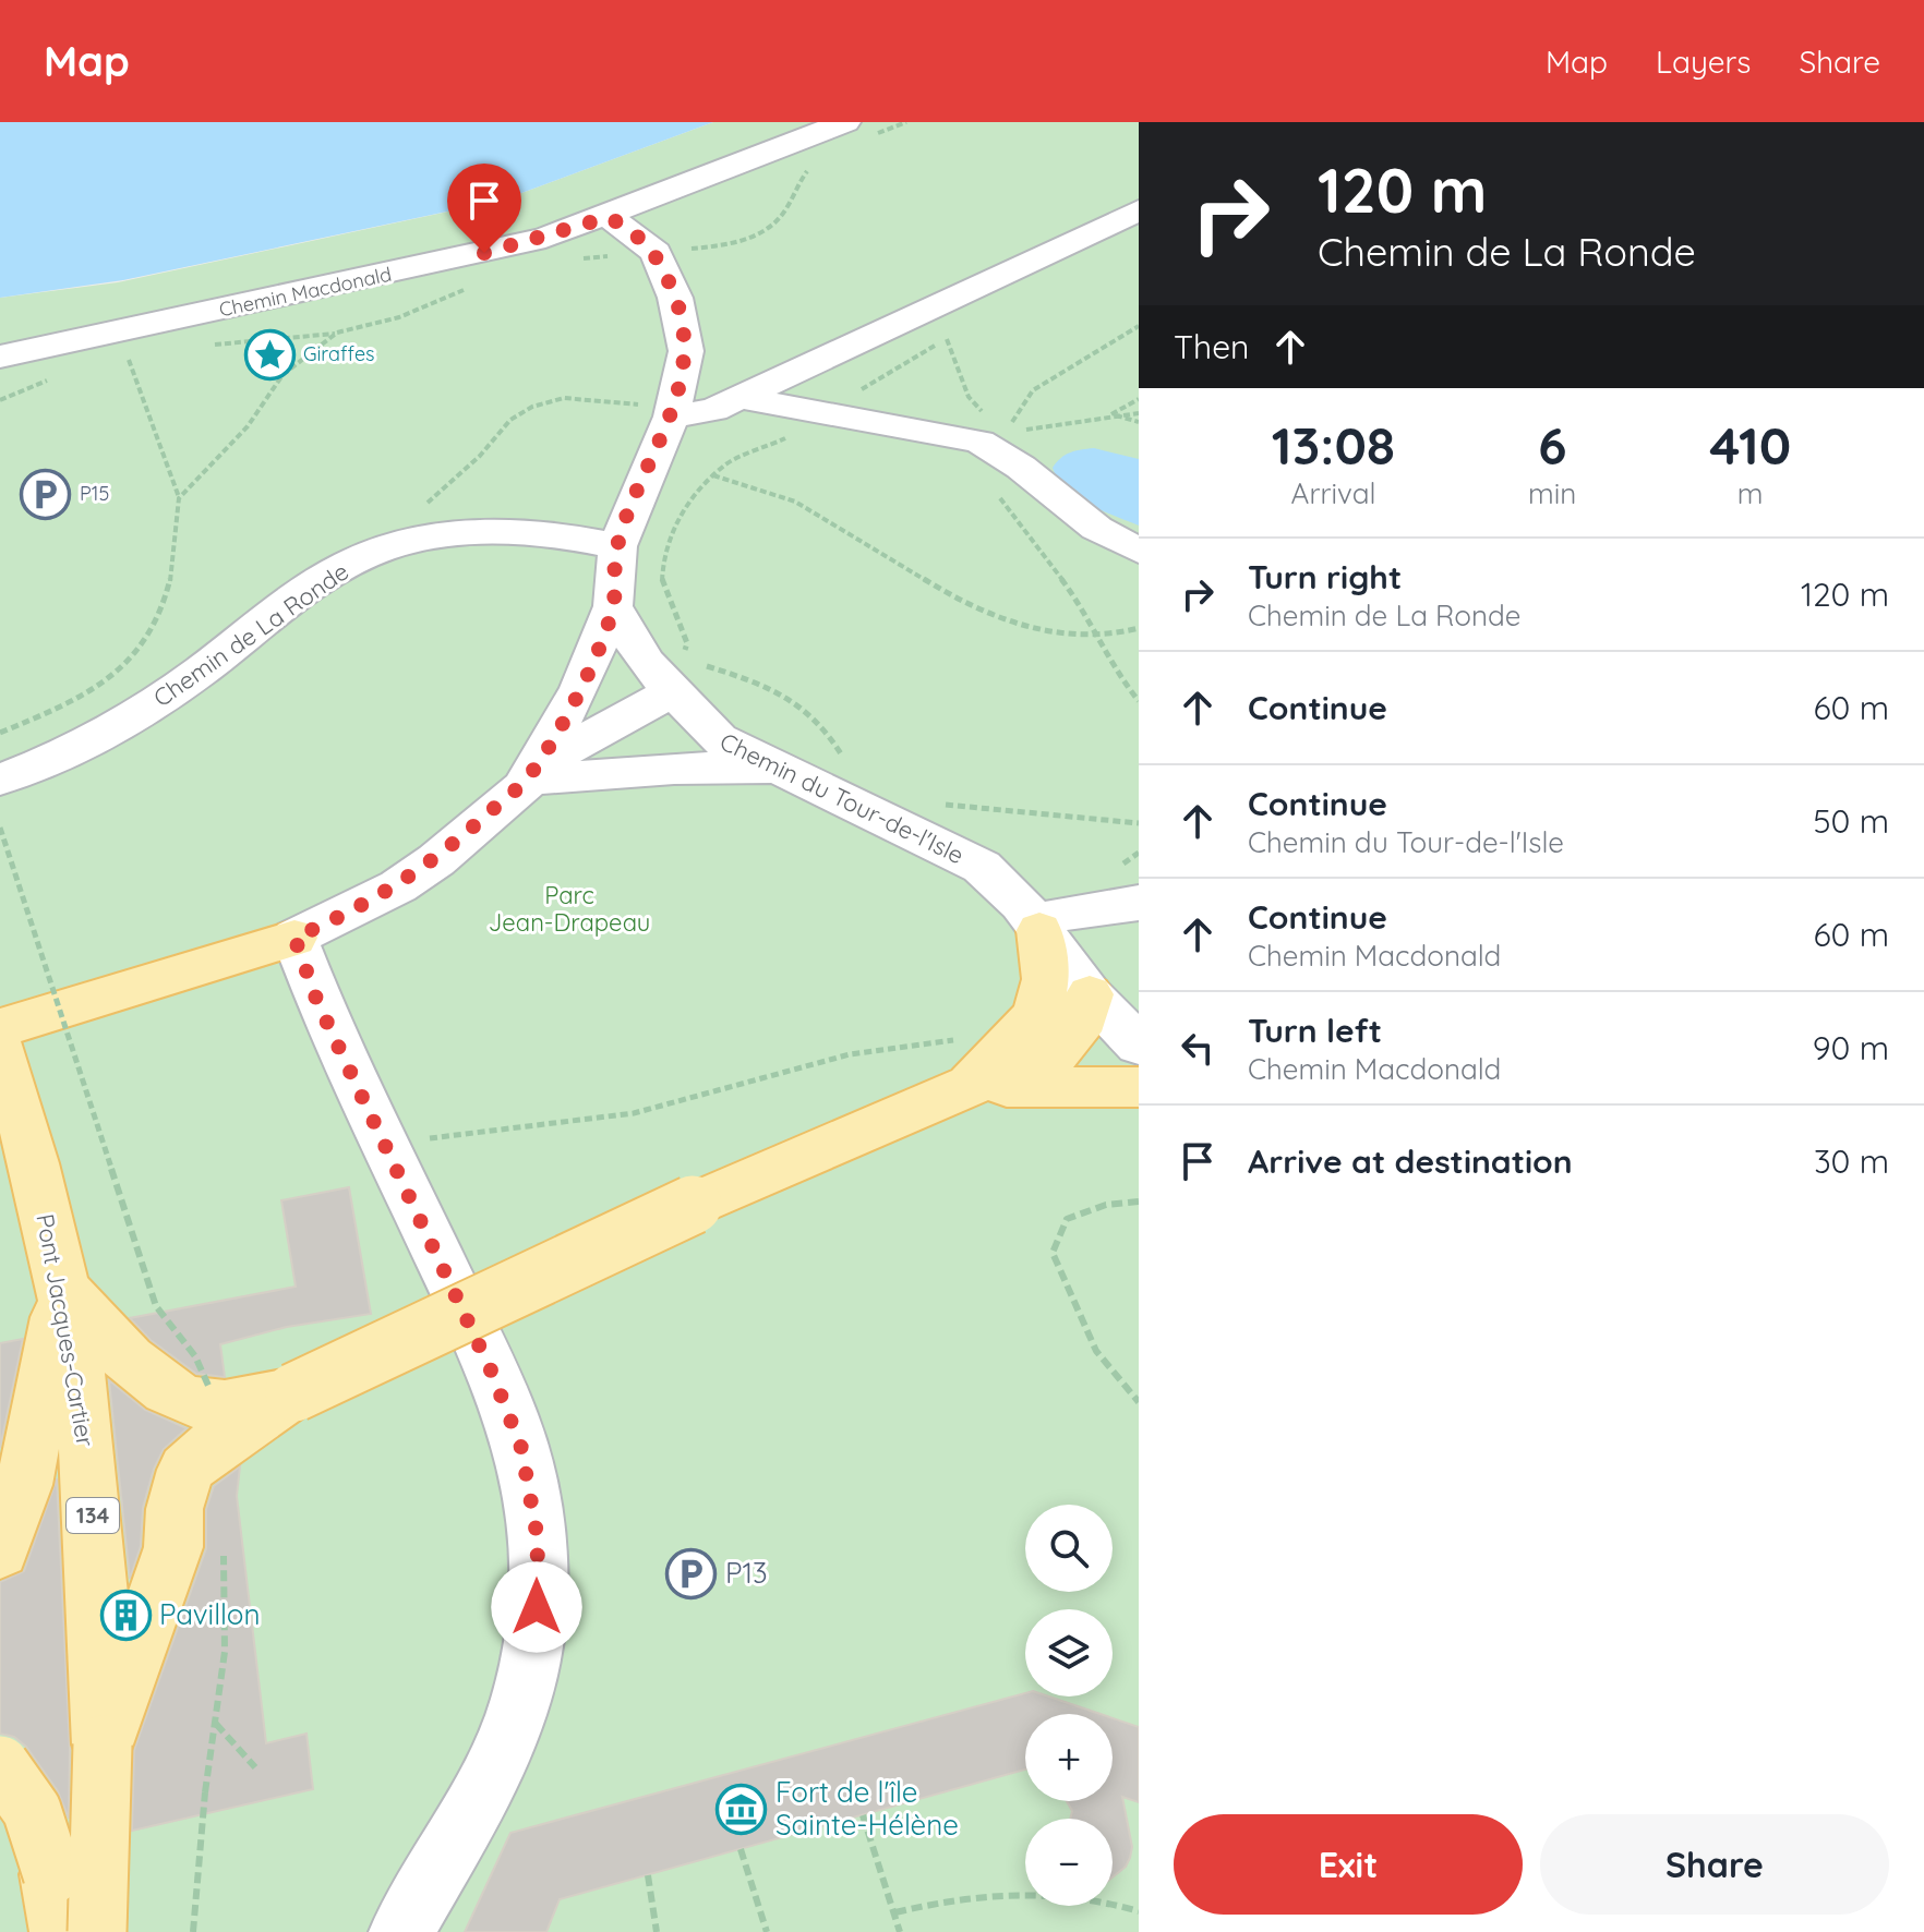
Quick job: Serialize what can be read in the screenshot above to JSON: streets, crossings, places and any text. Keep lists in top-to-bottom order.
{
  "streets": {
    "main road": ["Pont Jacques-Cartier", "134"],
    "street": ["Chemin Macdonald", "Chemin de La Ronde", "Chemin du Tour-de-l'Isle"]
  },
  "parks": ["Parc Jean-Drapeau"],
  "places": {
    "place": ["Giraffes"],
    "parking": ["P15", "P13"],
    "building": ["Pavillon"],
    "museum": ["Fort de l'île Sainte-Hélène"]
  },
  "page": {
    "header": "Map",
    "nav": ["Map", "Layers", "Share"],
    "turn": ["120 m", "Chemin de La Ronde"],
    "then": "Then",
    "eta": [
      "13:08",
      "Arrival",
      "6",
      "min",
      "410",
      "m"
    ],
    "list": [
      {
        "name": "Turn right",
        "note": "Chemin de La Ronde",
        "value": "120 m"
      },
      {
        "name": "Continue",
        "value": "60 m"
      },
      {
        "name": "Continue",
        "note": "Chemin du Tour-de-l'Isle",
        "value": "50 m"
      },
      {
        "name": "Continue",
        "note": "Chemin Macdonald",
        "value": "60 m"
      },
      {
        "name": "Turn left",
        "note": "Chemin Macdonald",
        "value": "90 m"
      },
      {
        "name": "Arrive at destination",
        "value": "30 m"
      }
    ],
    "map_buttons": ["+", "−"],
    "buttons": ["Exit", "Share"]
  }
}
